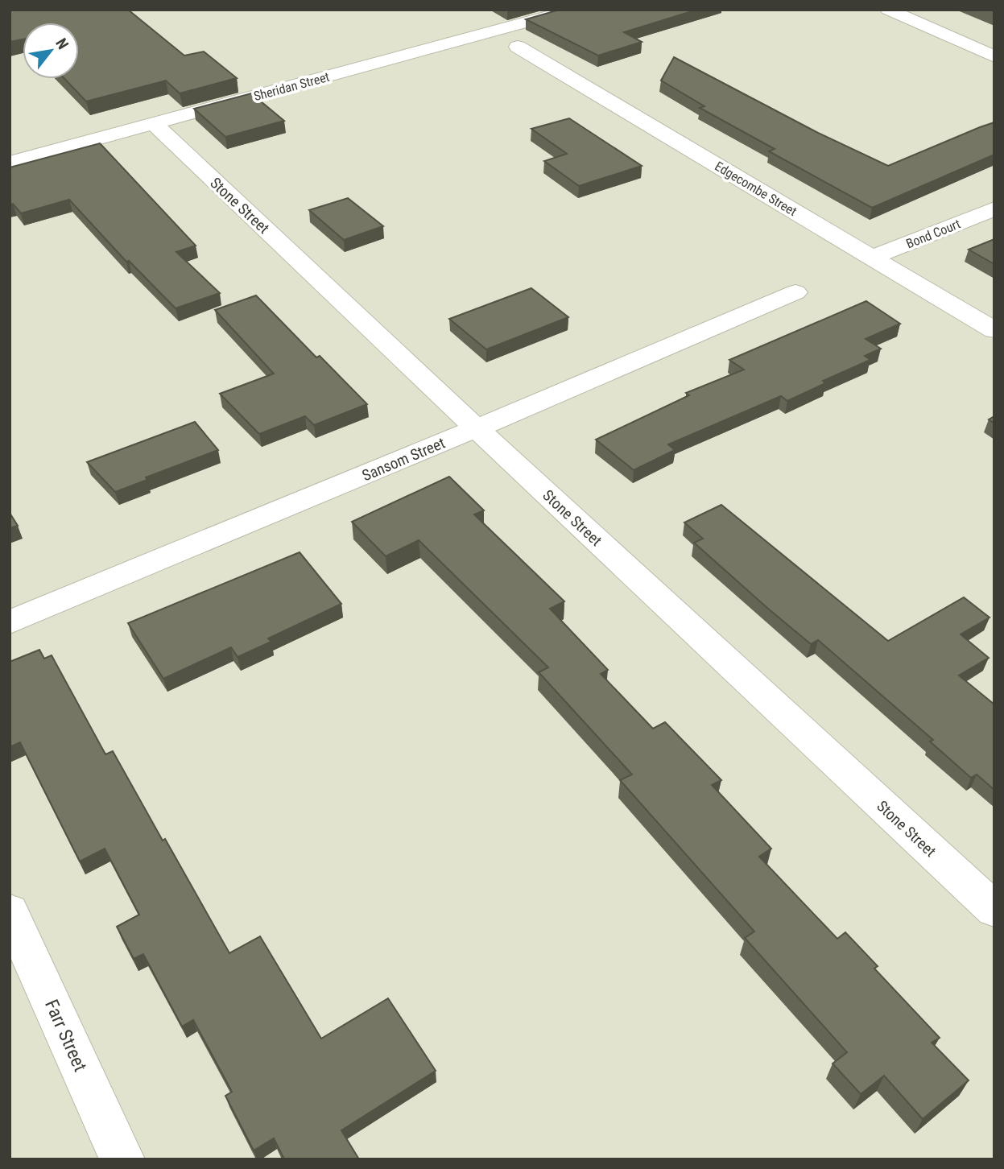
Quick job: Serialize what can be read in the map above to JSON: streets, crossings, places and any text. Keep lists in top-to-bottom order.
{
  "streets": {
    "street": [
      "Sheridan Street",
      "Edgecombe Street",
      "Stone Street",
      "Bond Court",
      "Sansom Street",
      "Farr Street"
    ]
  },
  "crossings": [
    ["Sheridan Street", "Stone Street"],
    ["Edgecombe Street", "Bond Court"],
    ["Stone Street", "Sansom Street"]
  ],
  "north": "top right"
}
